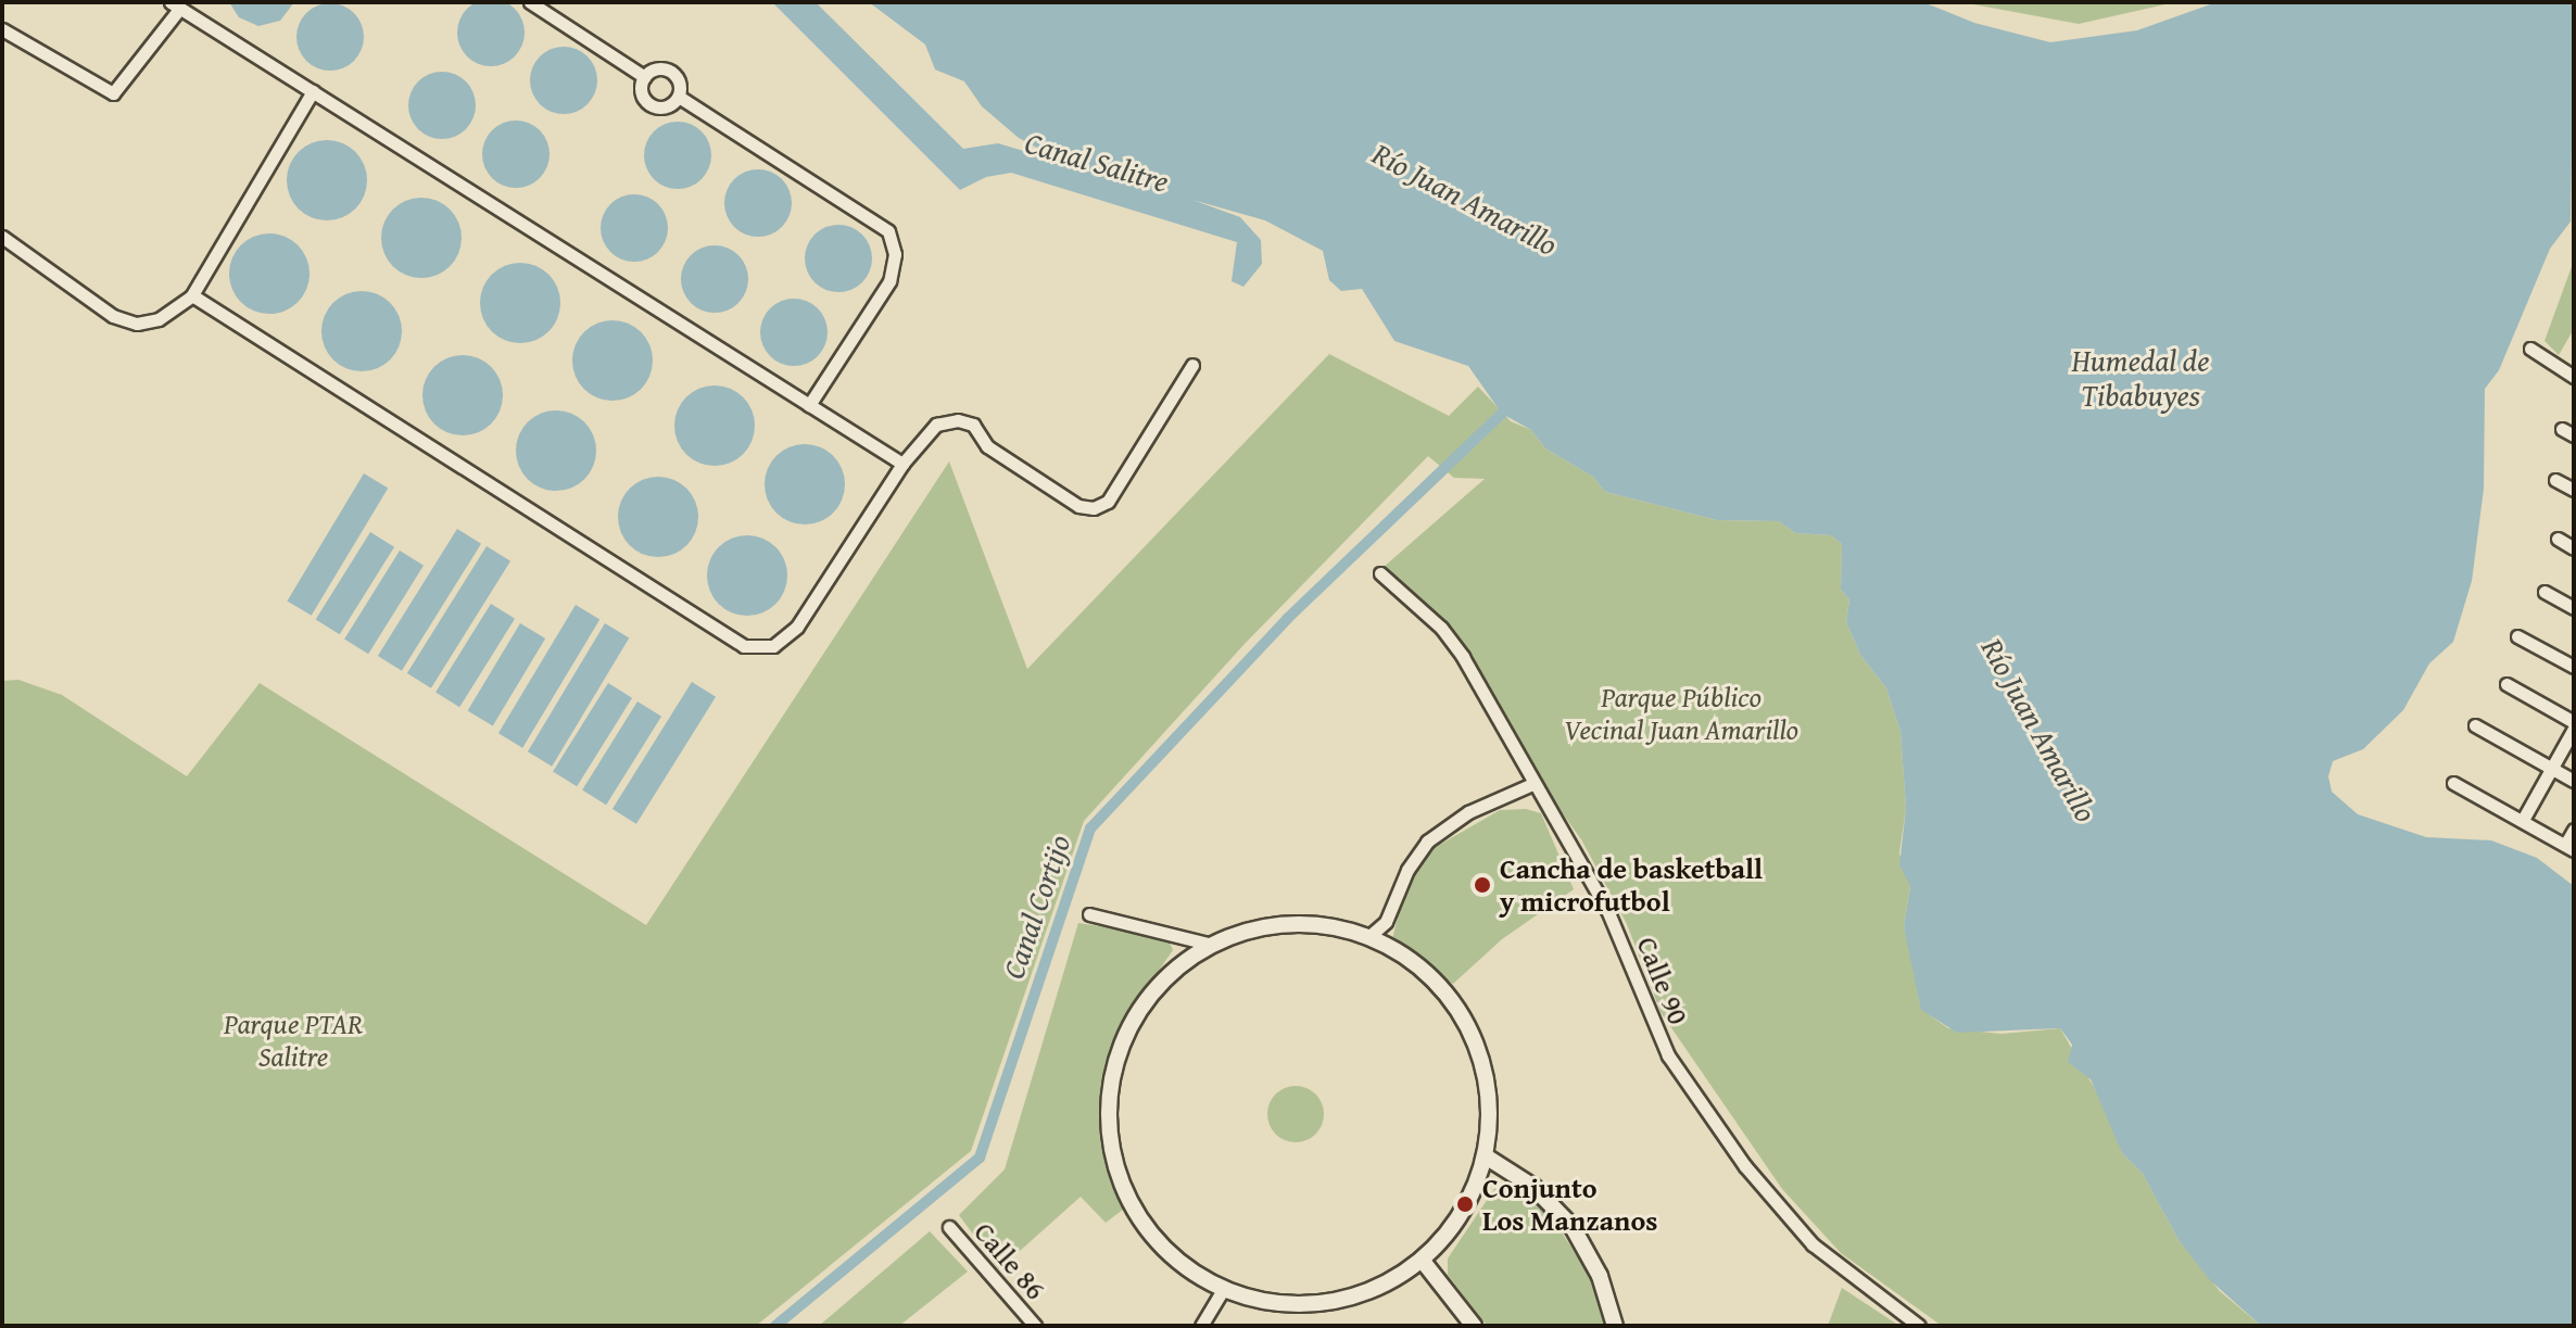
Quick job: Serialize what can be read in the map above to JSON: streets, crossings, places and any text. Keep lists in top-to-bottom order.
{
  "streets": {
    "street": ["Calle 90", "Calle 86"]
  },
  "water": [
    "Canal Salitre",
    "Río Juan Amarillo",
    "Humedal de Tibabuyes",
    "Canal Cortijo"
  ],
  "parks": ["Parque Público Vecinal Juan Amarillo", "Parque PTAR Salitre"],
  "places": ["Cancha de basketball y microfutbol", "Conjunto Los Manzanos"]
}
